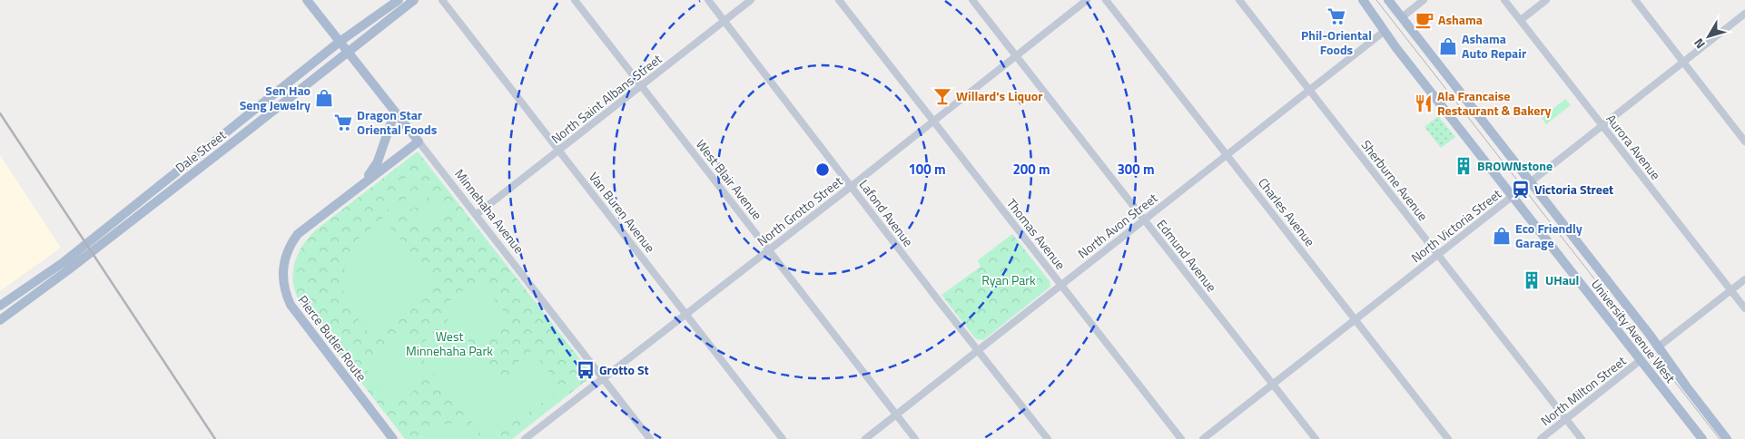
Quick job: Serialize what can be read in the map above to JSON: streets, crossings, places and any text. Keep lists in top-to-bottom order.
{
  "streets": {
    "main road": [
      "Dale Street",
      "Minnehaha Avenue",
      "University Avenue West",
      "Pierce Butler Route"
    ],
    "street": [
      "North Saint Albans Street",
      "Aurora Avenue",
      "West Blair Avenue",
      "Sherburne Avenue",
      "North Grotto Street",
      "Van Buren Avenue",
      "Charles Avenue",
      "Lafond Avenue",
      "North Avon Street",
      "North Victoria Street",
      "Thomas Avenue",
      "Edmund Avenue",
      "North Milton Street"
    ]
  },
  "crossings": [
    ["North Saint Albans Street", "West Blair Avenue"],
    ["North Saint Albans Street", "Minnehaha Avenue"],
    ["North Saint Albans Street", "Van Buren Avenue"],
    ["North Saint Albans Street", "Lafond Avenue"],
    ["Aurora Avenue", "North Victoria Street"],
    ["Dale Street", "Minnehaha Avenue"],
    ["West Blair Avenue", "North Grotto Street"],
    ["West Blair Avenue", "North Avon Street"],
    ["Sherburne Avenue", "North Avon Street"],
    ["Sherburne Avenue", "North Victoria Street"],
    ["Sherburne Avenue", "North Milton Street"],
    ["Minnehaha Avenue", "North Grotto Street"],
    ["Minnehaha Avenue", "Pierce Butler Route"],
    ["North Grotto Street", "Van Buren Avenue"],
    ["North Grotto Street", "Lafond Avenue"],
    ["North Grotto Street", "Thomas Avenue"],
    ["North Grotto Street", "Edmund Avenue"],
    ["Charles Avenue", "North Avon Street"],
    ["Charles Avenue", "North Victoria Street"],
    ["Lafond Avenue", "North Avon Street"],
    ["North Avon Street", "Thomas Avenue"],
    ["North Avon Street", "Edmund Avenue"],
    ["North Avon Street", "University Avenue West"],
    ["North Victoria Street", "Edmund Avenue"],
    ["North Victoria Street", "University Avenue West"],
    ["University Avenue West", "North Milton Street"]
  ],
  "parks": ["Ryan Park", "West Minnehaha Park"],
  "places": {
    "supermarket": ["Phil-Oriental Foods", "Dragon Star Oriental Foods"],
    "cafe": ["Ashama"],
    "shop": ["Ashama Auto Repair", "Sen Hao Seng Jewelry", "Eco Friendly Garage"],
    "bar": ["Willard's Liquor"],
    "restaurant": ["Ala Francaise Restaurant & Bakery"],
    "building": ["BROWNstone", "UHaul"],
    "station": ["Victoria Street"],
    "bus stop": ["Grotto St"]
  },
  "north": "bottom left",
  "rings": ["100 m", "200 m", "300 m"]
}
